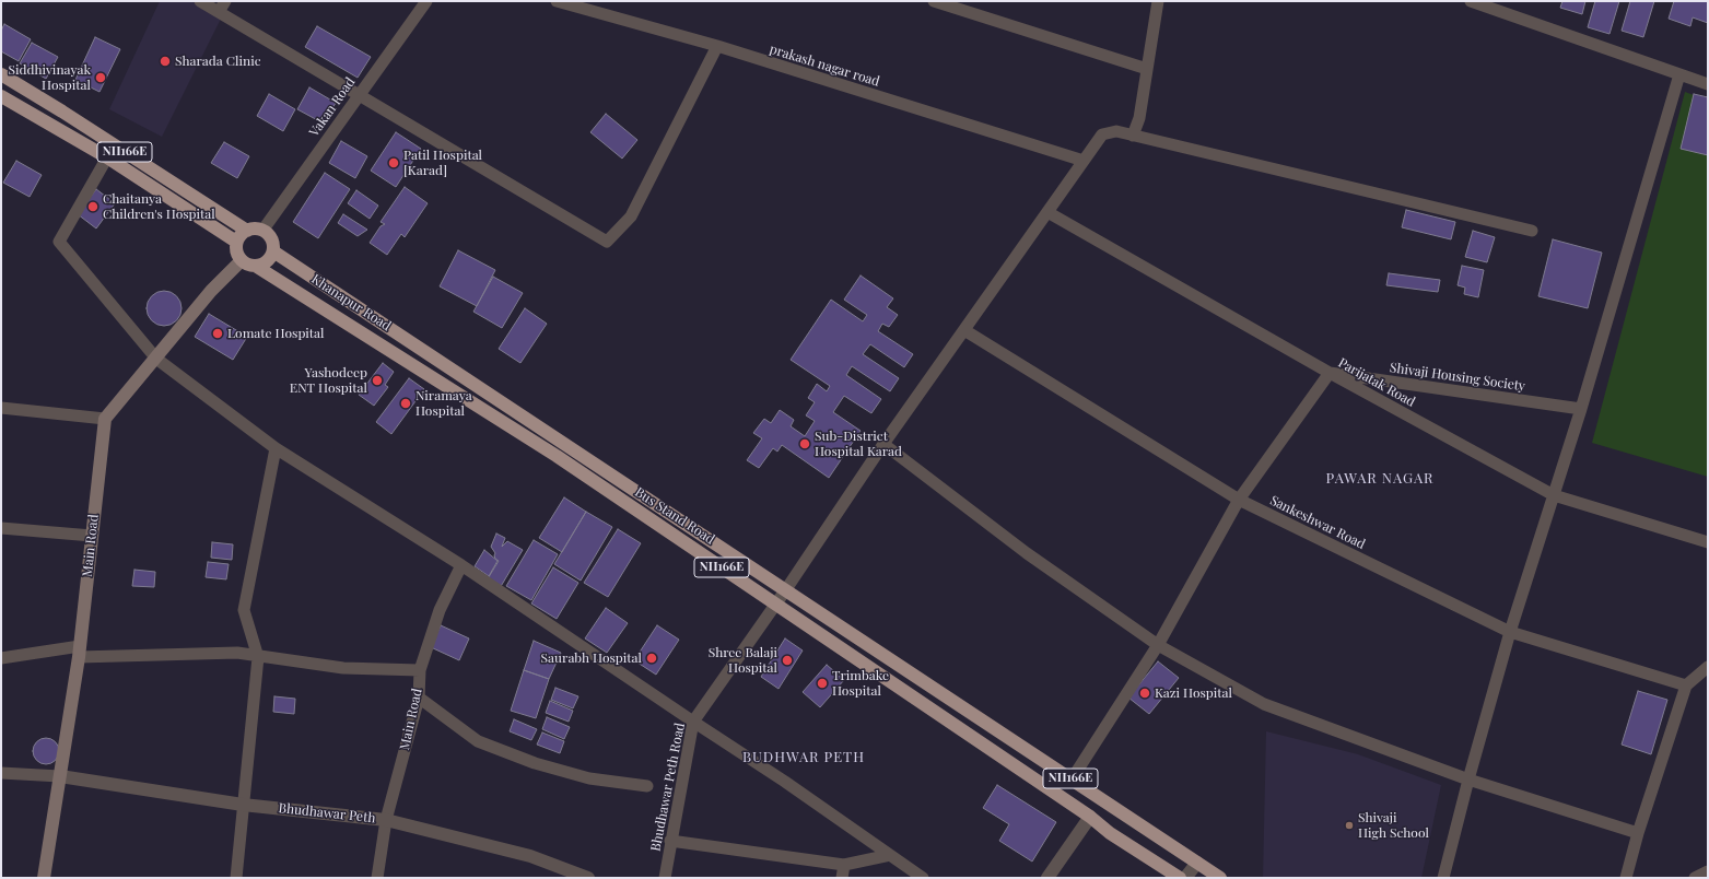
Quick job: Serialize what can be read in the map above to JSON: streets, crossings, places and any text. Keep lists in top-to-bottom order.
{
  "streets": {
    "highway": ["NH166E", "Khanapur Road", "Bus Stand Road"],
    "main road": ["Main Road"],
    "street": [
      "prakash nagar road",
      "Vakan Road",
      "Shivaji Housing Society",
      "Parijatak Road",
      "Sankeshwar Road",
      "Bhudhawar Peth Road",
      "Bhudhawar Peth"
    ]
  },
  "crossings": [
    ["prakash nagar road", "Bhudhawar Peth Road"],
    ["Vakan Road", "NH166E"],
    ["Vakan Road", "Khanapur Road"],
    ["NH166E", "Khanapur Road"],
    ["NH166E", "Bus Stand Road"],
    ["NH166E", "Bhudhawar Peth Road"],
    ["Khanapur Road", "Bus Stand Road"],
    ["Shivaji Housing Society", "Parijatak Road"],
    ["Parijatak Road", "Bhudhawar Peth Road"],
    ["Bus Stand Road", "Bhudhawar Peth Road"],
    ["Sankeshwar Road", "Bhudhawar Peth Road"],
    ["Main Road", "Bhudhawar Peth"]
  ],
  "districts": ["PAWAR NAGAR", "BUDHWAR PETH"],
  "places": [
    "Sharada Clinic",
    "Siddhivinayak Hospital",
    "Patil Hospital [Karad]",
    "Chaitanya Children's Hospital",
    "Lomate Hospital",
    "Yashodeep ENT Hospital",
    "Niramaya Hospital",
    "Sub-District Hospital Karad",
    "Saurabh Hospital",
    "Shree Balaji Hospital",
    "Trimbake Hospital",
    "Kazi Hospital",
    "Shivaji High School"
  ]
}
